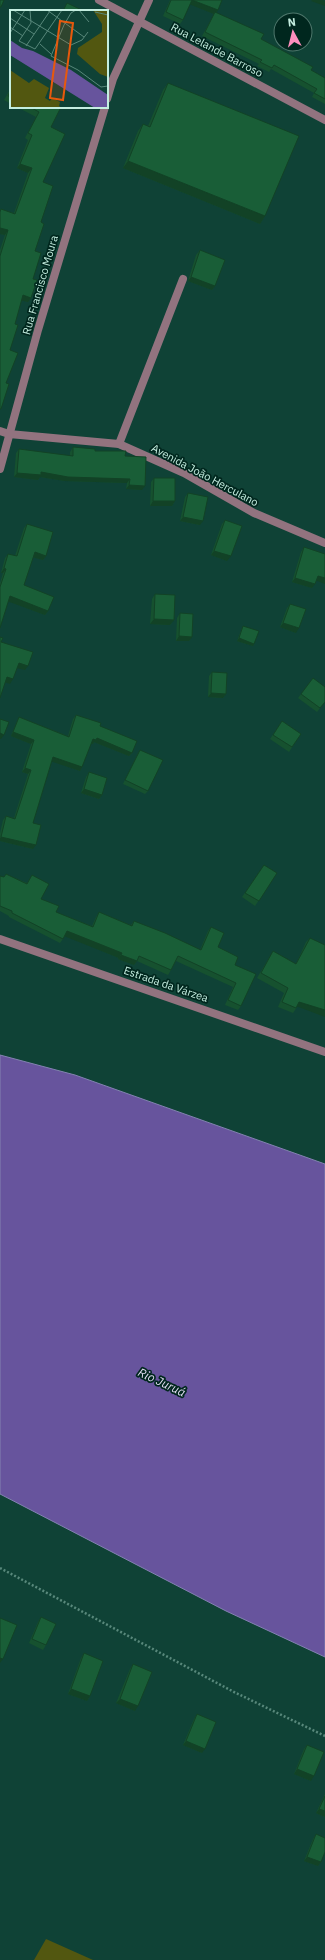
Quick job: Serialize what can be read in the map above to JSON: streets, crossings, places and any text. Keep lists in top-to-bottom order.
{
  "streets": {
    "street": [
      "Rua Lelande Barroso",
      "Rua Francisco Moura",
      "Avenida João Herculano",
      "Estrada da Várzea"
    ]
  },
  "crossings": [
    ["Rua Francisco Moura", "Avenida João Herculano"]
  ],
  "water": ["Rio Juruá"],
  "north": "top"
}
